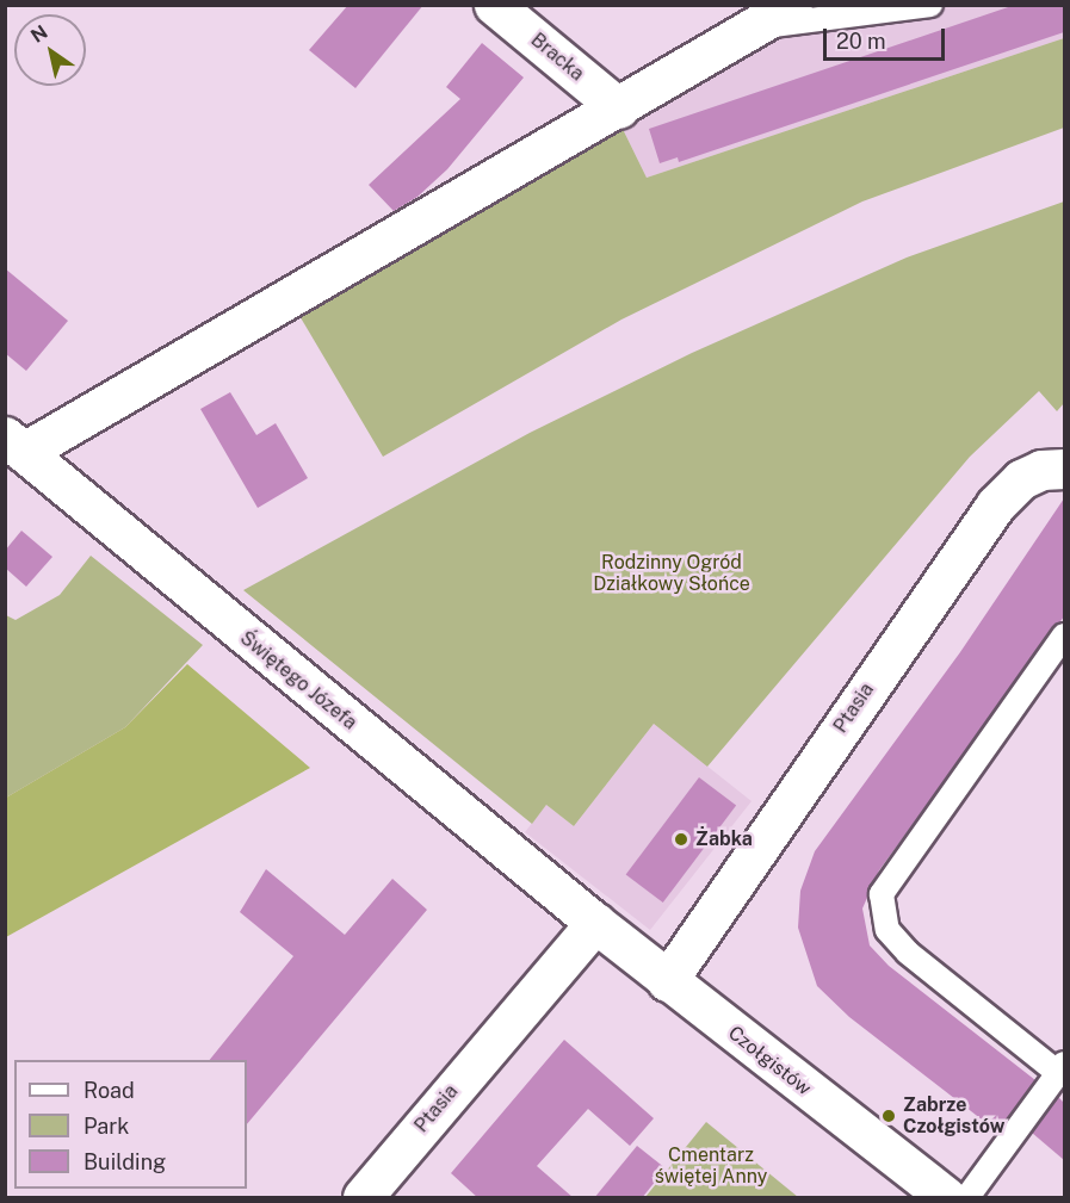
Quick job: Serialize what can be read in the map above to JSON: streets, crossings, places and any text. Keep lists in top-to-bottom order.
{
  "streets": {
    "street": [
      "Bracka",
      "Świętego Józefa",
      "Ptasia",
      "Czołgistów"
    ]
  },
  "crossings": [
    ["Świętego Józefa", "Ptasia"],
    ["Świętego Józefa", "Czołgistów"],
    ["Ptasia", "Czołgistów"]
  ],
  "parks": ["Rodzinny Ogród Działkowy Słońce", "Cmentarz świętej Anny"],
  "places": ["Żabka", "Zabrze Czołgistów"],
  "legend": ["Road", "Park", "Building"],
  "scale_bar": "20 m",
  "north": "top left"
}
